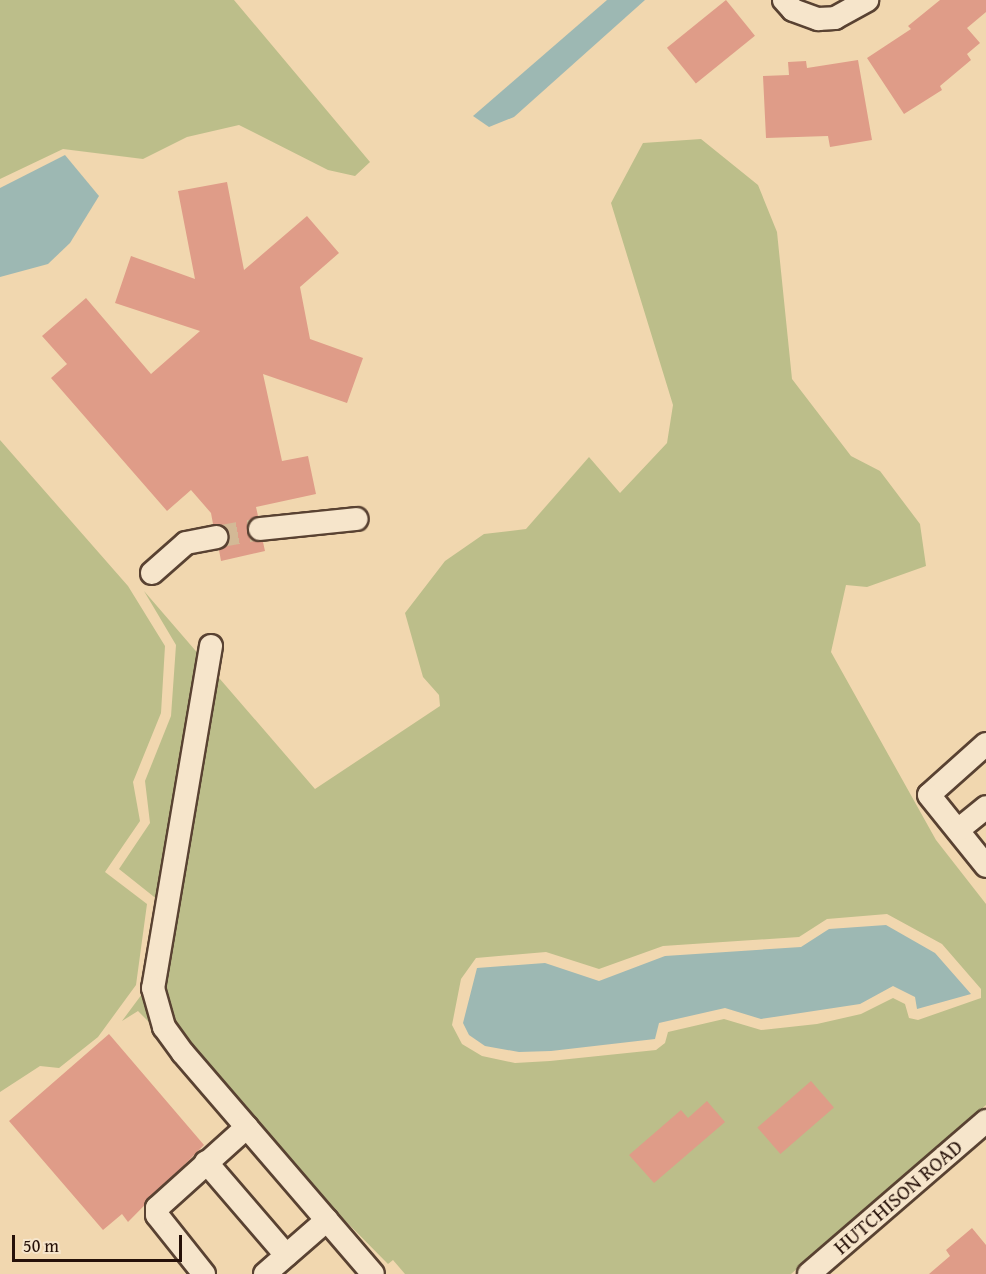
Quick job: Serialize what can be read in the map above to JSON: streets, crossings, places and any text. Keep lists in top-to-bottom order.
{
  "streets": {
    "street": ["HUTCHISON ROAD"]
  },
  "scale_bar": "50 m"
}
